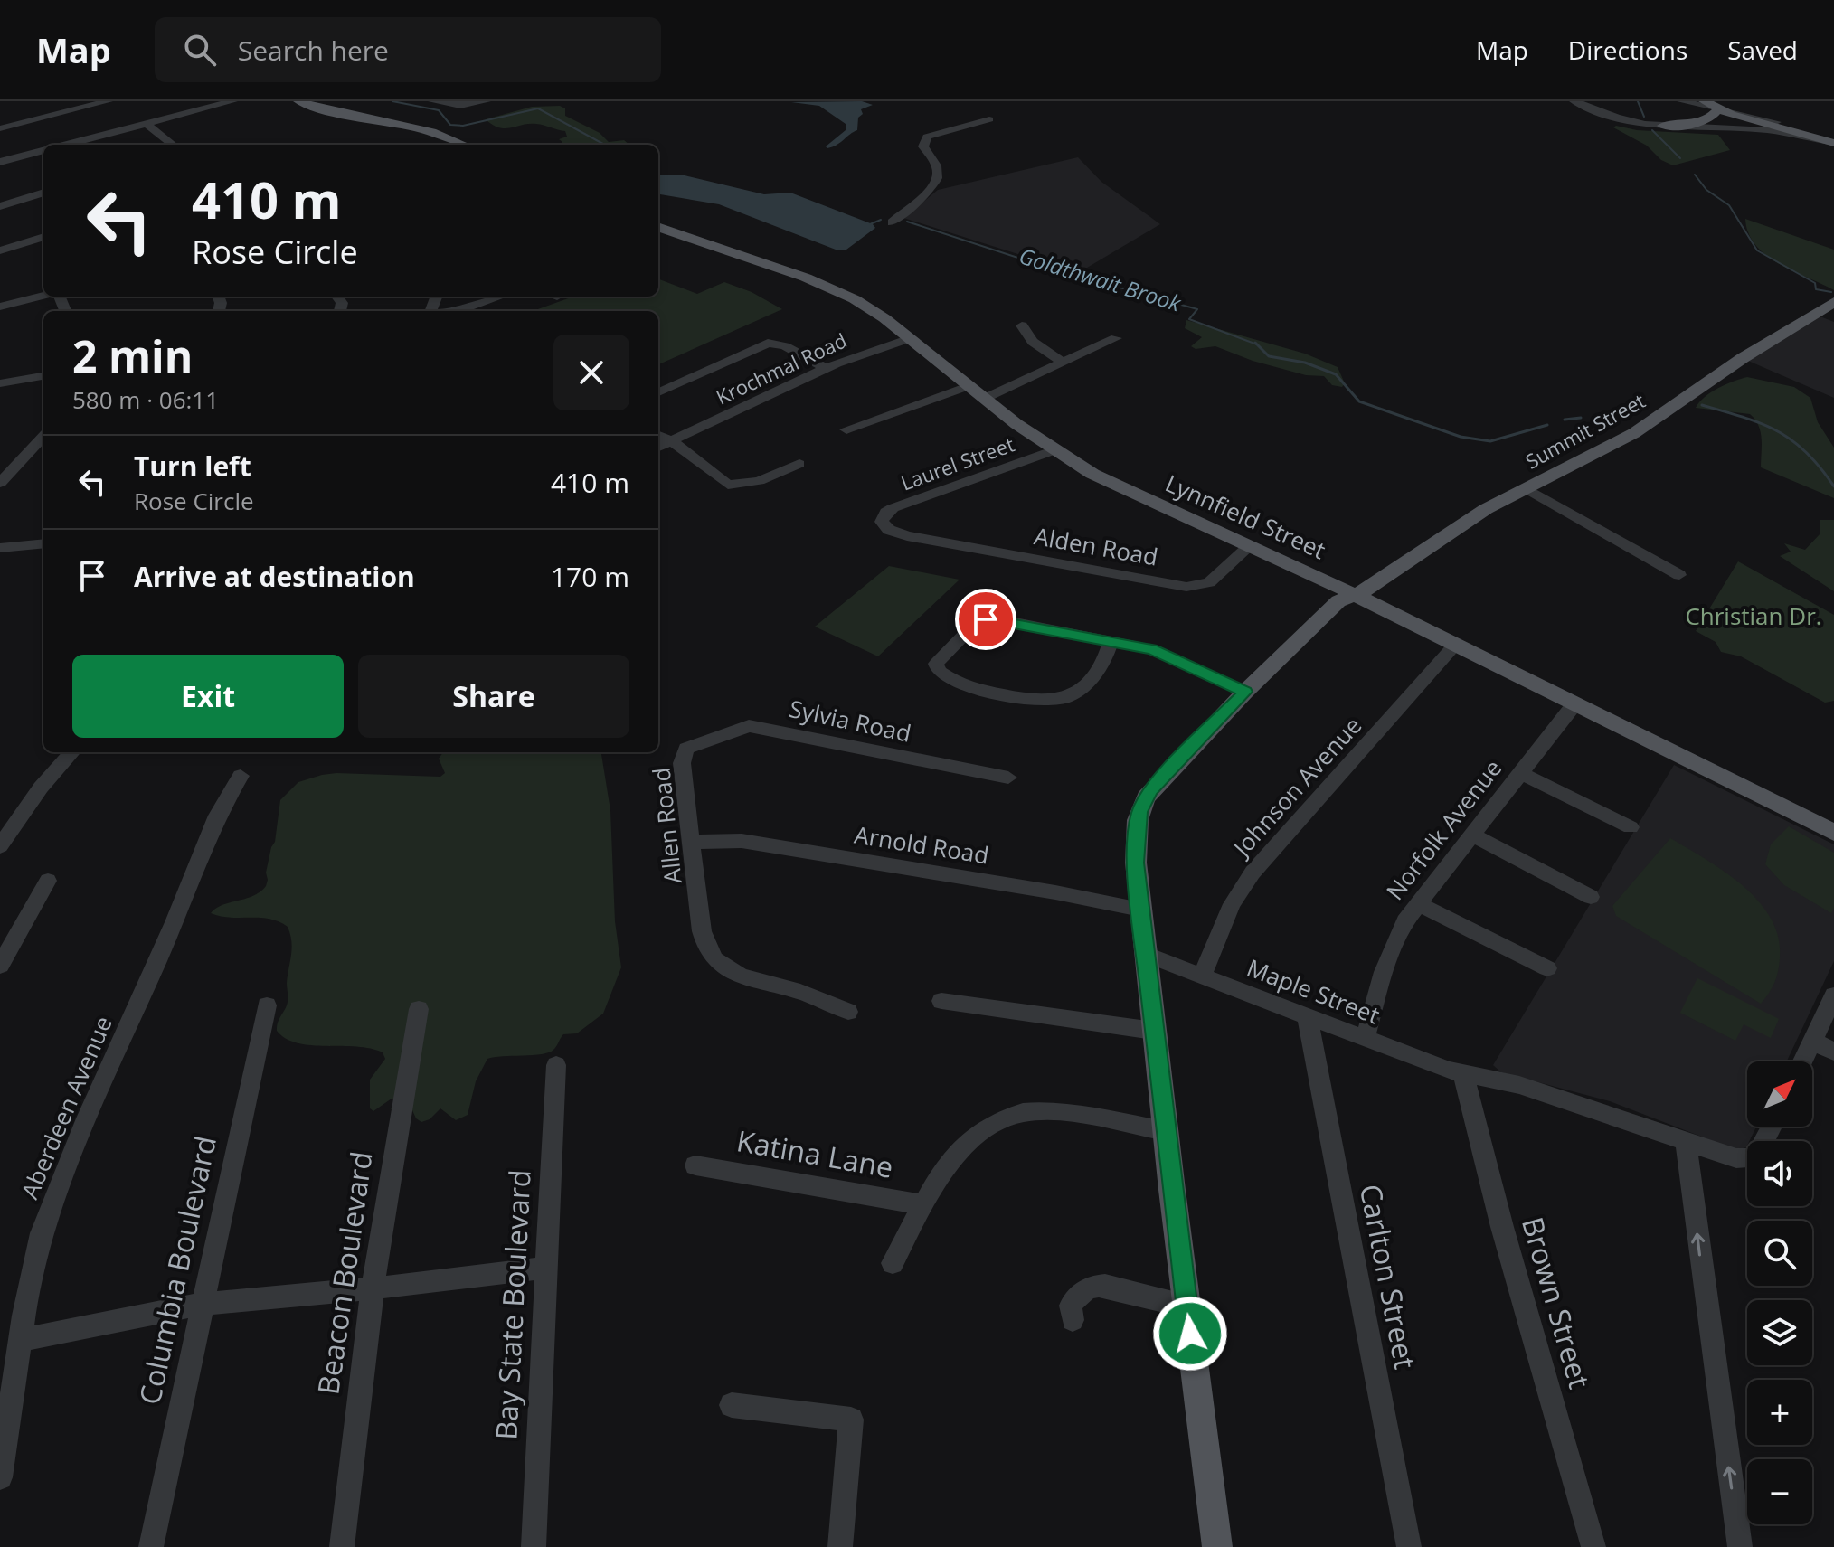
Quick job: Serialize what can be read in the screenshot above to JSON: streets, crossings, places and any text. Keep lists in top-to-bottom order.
{
  "streets": {
    "main road": ["Summit Street", "Lynnfield Street"],
    "street": [
      "Krochmal Road",
      "Laurel Street",
      "Alden Road",
      "Sylvia Road",
      "Johnson Avenue",
      "Allen Road",
      "Norfolk Avenue",
      "Arnold Road",
      "Maple Street",
      "Aberdeen Avenue",
      "Katina Lane",
      "Columbia Boulevard",
      "Beacon Boulevard",
      "Carlton Street",
      "Brown Street",
      "Bay State Boulevard"
    ]
  },
  "crossings": [
    ["Krochmal Road", "Lynnfield Street"],
    ["Summit Street", "Lynnfield Street"],
    ["Summit Street", "Arnold Road"],
    ["Summit Street", "Maple Street"],
    ["Laurel Street", "Lynnfield Street"],
    ["Laurel Street", "Alden Road"],
    ["Lynnfield Street", "Alden Road"],
    ["Lynnfield Street", "Johnson Avenue"],
    ["Lynnfield Street", "Norfolk Avenue"],
    ["Sylvia Road", "Allen Road"],
    ["Johnson Avenue", "Maple Street"],
    ["Allen Road", "Arnold Road"],
    ["Norfolk Avenue", "Maple Street"],
    ["Maple Street", "Carlton Street"],
    ["Maple Street", "Brown Street"]
  ],
  "water": ["Goldthwait Brook"],
  "parks": ["Christian Dr."],
  "north": "top right",
  "page": {
    "header": "Map",
    "search": "Search here",
    "nav": ["Map", "Directions", "Saved"],
    "turn": ["410 m", "Rose Circle"],
    "heading": ["2 min", "580 m · 06:11"],
    "list": [
      {
        "name": "Turn left",
        "note": "Rose Circle",
        "value": "410 m"
      },
      {
        "name": "Arrive at destination",
        "value": "170 m"
      }
    ],
    "buttons": ["Exit", "Share"],
    "map_buttons": ["+", "−"]
  }
}
